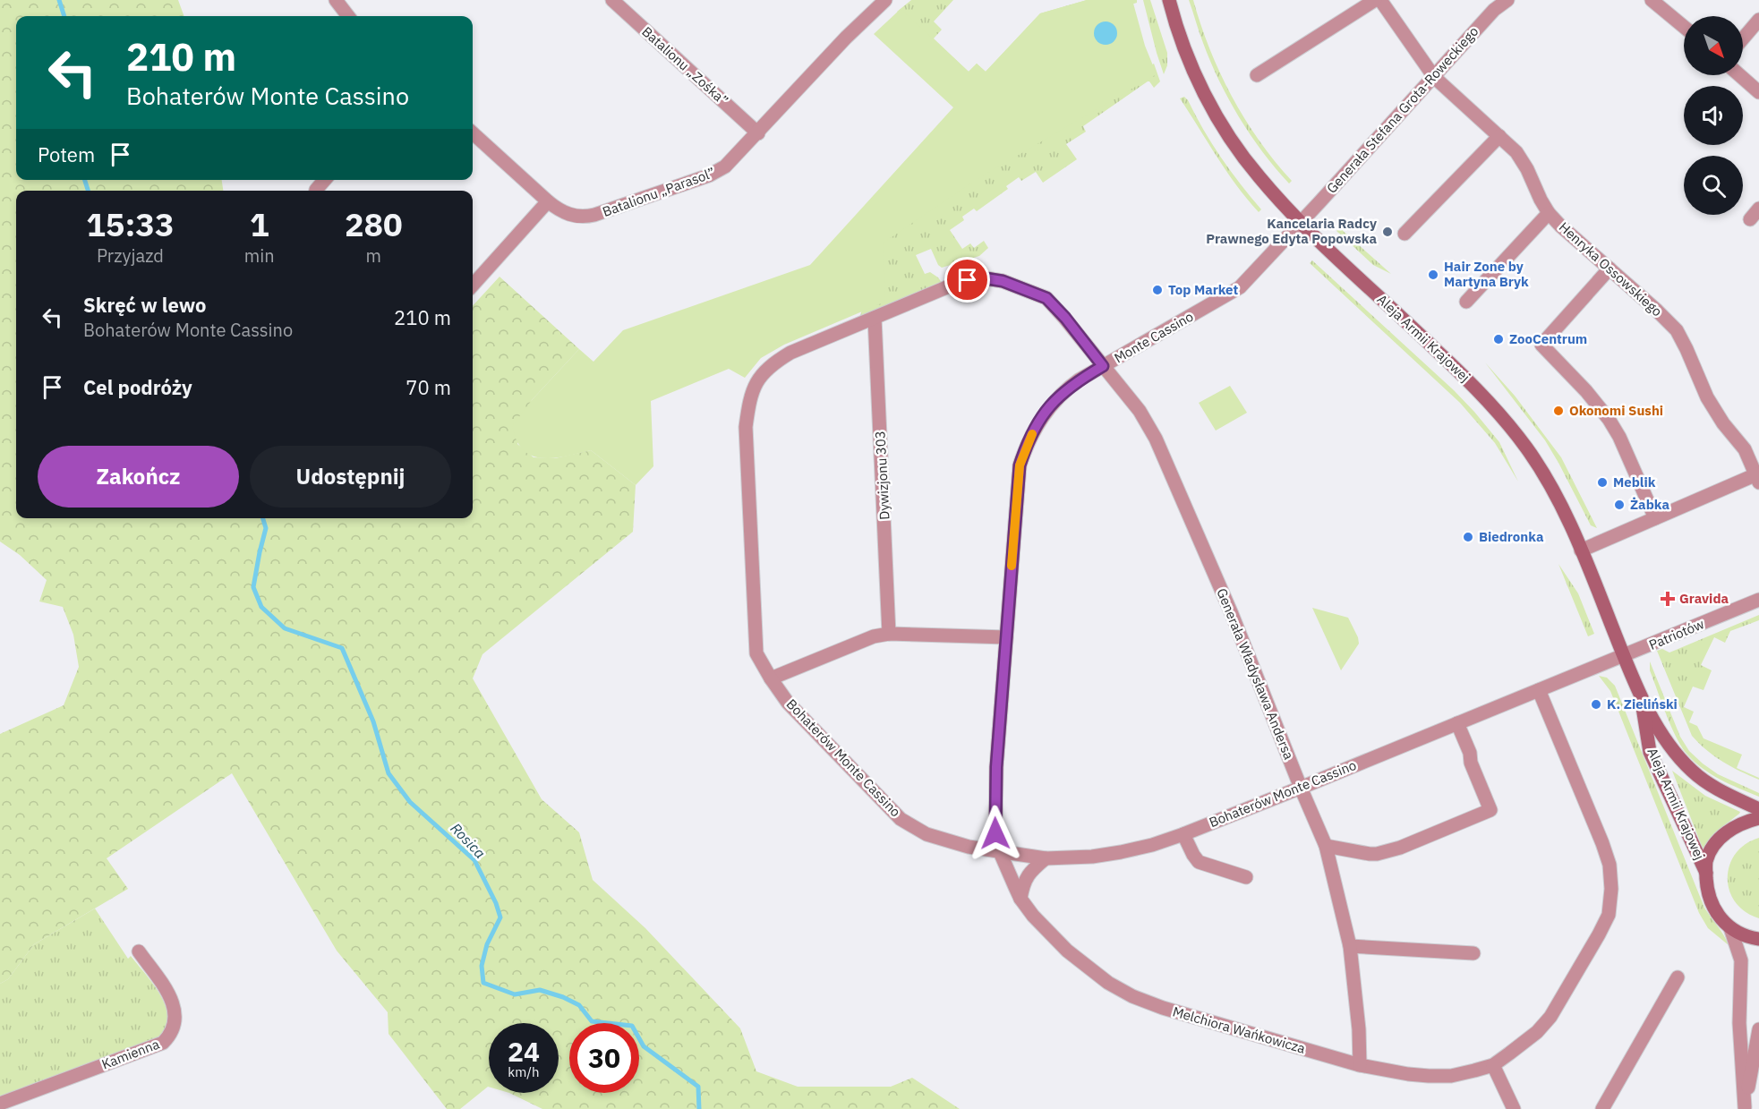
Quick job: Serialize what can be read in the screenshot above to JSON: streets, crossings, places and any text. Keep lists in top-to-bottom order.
{
  "streets": {
    "street": [
      "Batalionu „Zośka”",
      "Generała Stefana Grota-Roweckiego",
      "Batalionu „Parasol”",
      "Henryka Ossowskiego",
      "Monte Cassino",
      "Aleja Armii Krajowej",
      "Dywizjonu 303",
      "Patriotów",
      "Generała Władysława Andersa",
      "Bohaterów Monte Cassino",
      "Melchiora Wańkowicza",
      "Kamienna"
    ]
  },
  "crossings": [
    ["Batalionu „Zośka”", "Batalionu „Parasol”"],
    ["Generała Stefana Grota-Roweckiego", "Henryka Ossowskiego"],
    ["Generała Stefana Grota-Roweckiego", "Monte Cassino"],
    ["Generała Stefana Grota-Roweckiego", "Aleja Armii Krajowej"],
    ["Monte Cassino", "Aleja Armii Krajowej"],
    ["Monte Cassino", "Generała Władysława Andersa"],
    ["Monte Cassino", "Bohaterów Monte Cassino"],
    ["Monte Cassino", "Melchiora Wańkowicza"],
    ["Aleja Armii Krajowej", "Patriotów"],
    ["Aleja Armii Krajowej", "Bohaterów Monte Cassino"],
    ["Dywizjonu 303", "Bohaterów Monte Cassino"],
    ["Patriotów", "Bohaterów Monte Cassino"],
    ["Generała Władysława Andersa", "Bohaterów Monte Cassino"],
    ["Generała Władysława Andersa", "Melchiora Wańkowicza"],
    ["Bohaterów Monte Cassino", "Melchiora Wańkowicza"]
  ],
  "water": ["Rosica"],
  "places": {
    "other": [
      "Kancelaria Radcy Prawnego Edyta Popowska",
      "Hair Zone by Martyna Bryk",
      "Top Market",
      "ZooCentrum",
      "Okonomi Sushi",
      "Meblik",
      "Żabka",
      "Biedronka",
      "K. Zieliński"
    ],
    "health": ["Gravida"]
  },
  "north": "bottom right",
  "page": {
    "turn": ["210 m", "Bohaterów Monte Cassino"],
    "then": "Potem",
    "eta": [
      "15:33",
      "Przyjazd",
      "1",
      "min",
      "280",
      "m"
    ],
    "list": [
      {
        "name": "Skręć w lewo",
        "note": "Bohaterów Monte Cassino",
        "value": "210 m"
      },
      {
        "name": "Cel podróży",
        "value": "70 m"
      }
    ],
    "buttons": ["Zakończ", "Udostępnij"],
    "speed": "24 km/h",
    "limit": "30"
  }
}
